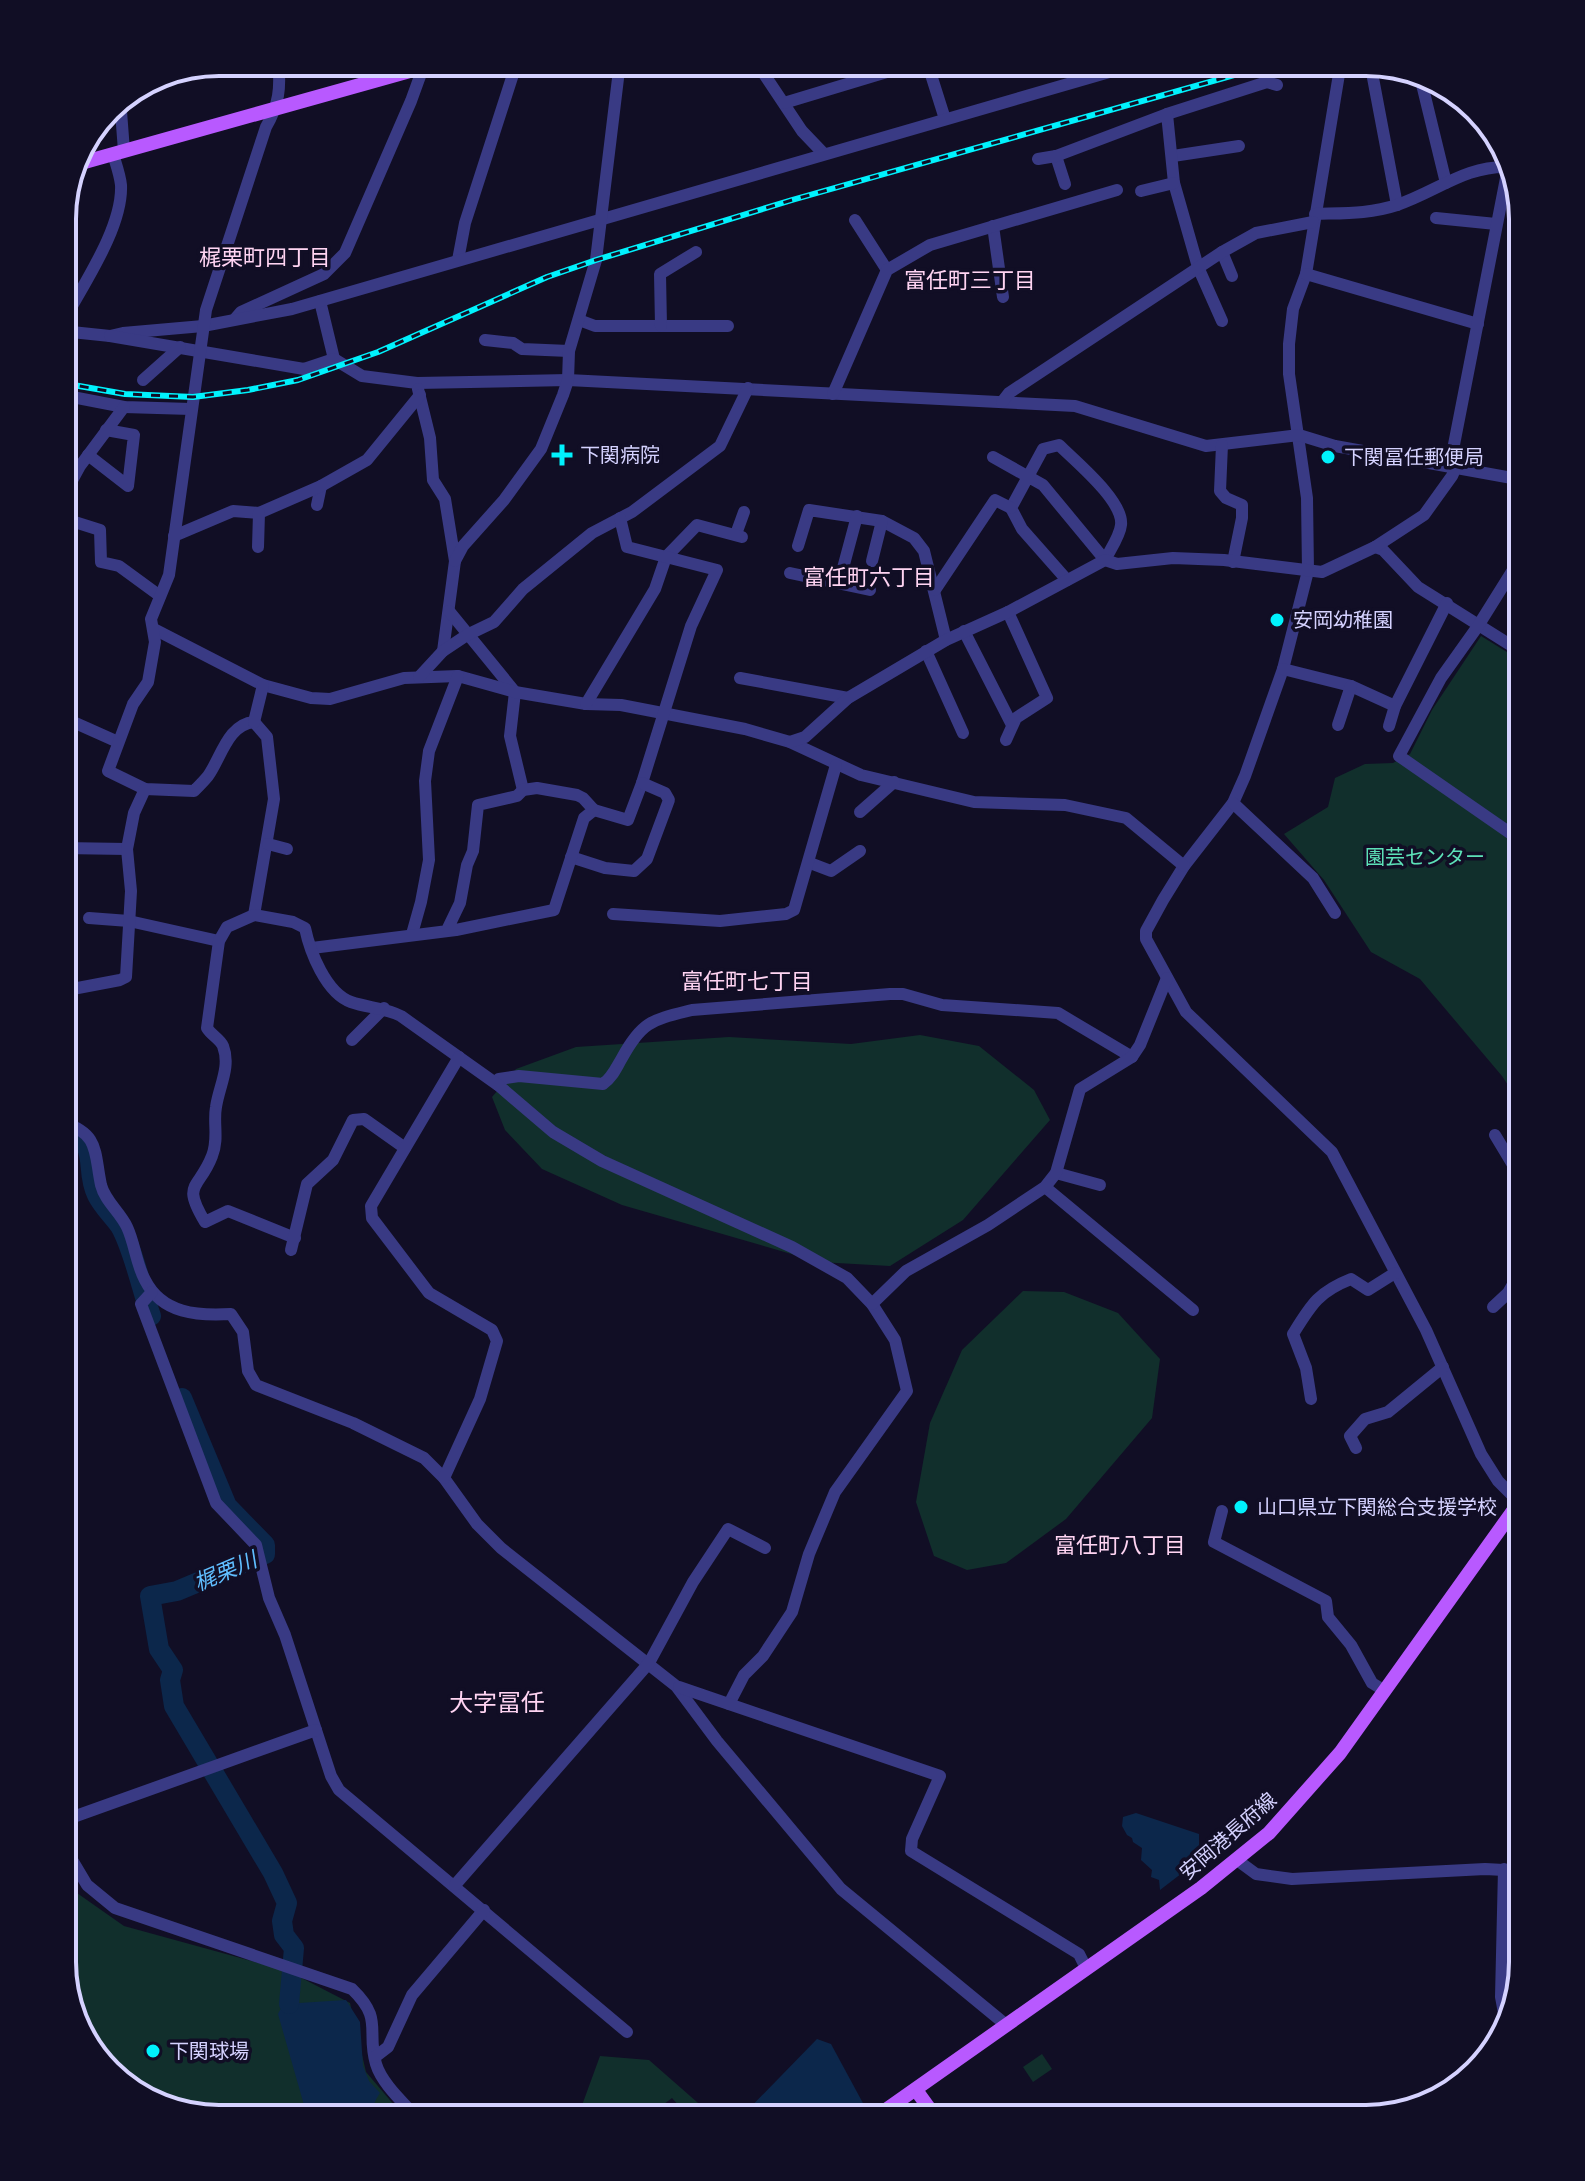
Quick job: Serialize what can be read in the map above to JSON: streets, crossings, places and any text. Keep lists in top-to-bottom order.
{
  "streets": {
    "main road": ["安岡港長府線"]
  },
  "districts": [
    "梶栗町四丁目",
    "富任町三丁目",
    "富任町六丁目",
    "富任町七丁目",
    "富任町八丁目",
    "大字冨任"
  ],
  "water": ["梶栗川"],
  "parks": ["園芸センター"],
  "places": {
    "health": ["下関病院"],
    "other": [
      "下関冨任郵便局",
      "安岡幼稚園",
      "山口県立下関総合支援学校",
      "下関球場"
    ]
  }
}
